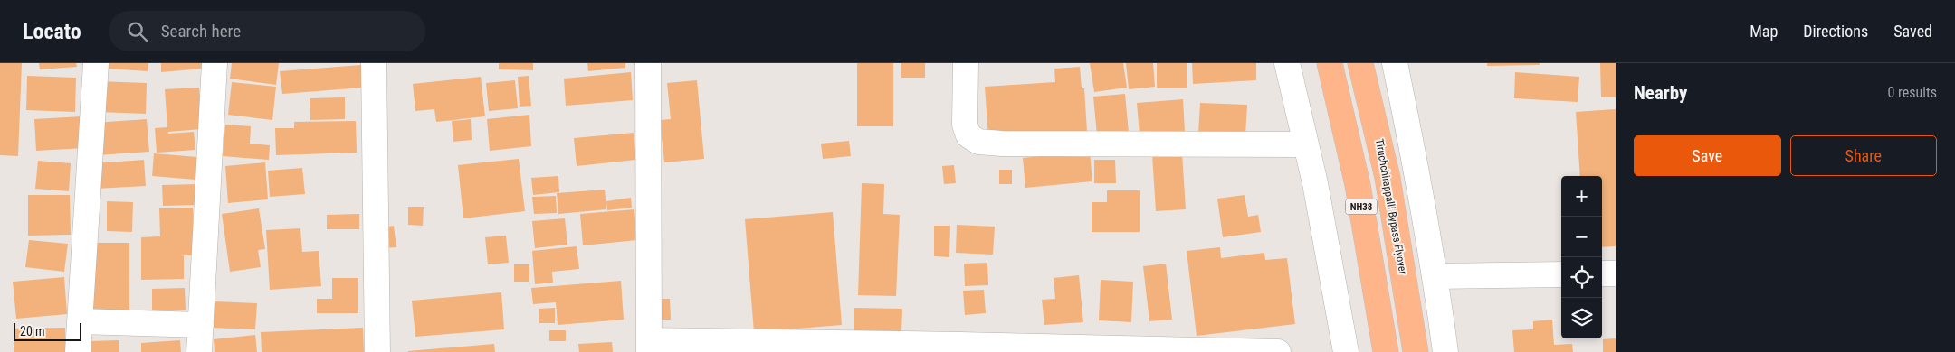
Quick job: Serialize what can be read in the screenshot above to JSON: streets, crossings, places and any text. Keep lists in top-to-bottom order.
{
  "streets": {
    "highway": ["NH38", "Tiruchchirappalli Bypass Flyover"]
  },
  "scale_bar": "20 m",
  "page": {
    "header": "Locato",
    "search": "Search here",
    "nav": ["Map", "Directions", "Saved"],
    "heading": ["Nearby", "0 results"],
    "buttons": ["Save", "Share"],
    "map_buttons": ["+", "−"],
    "scale": "20 m"
  }
}
